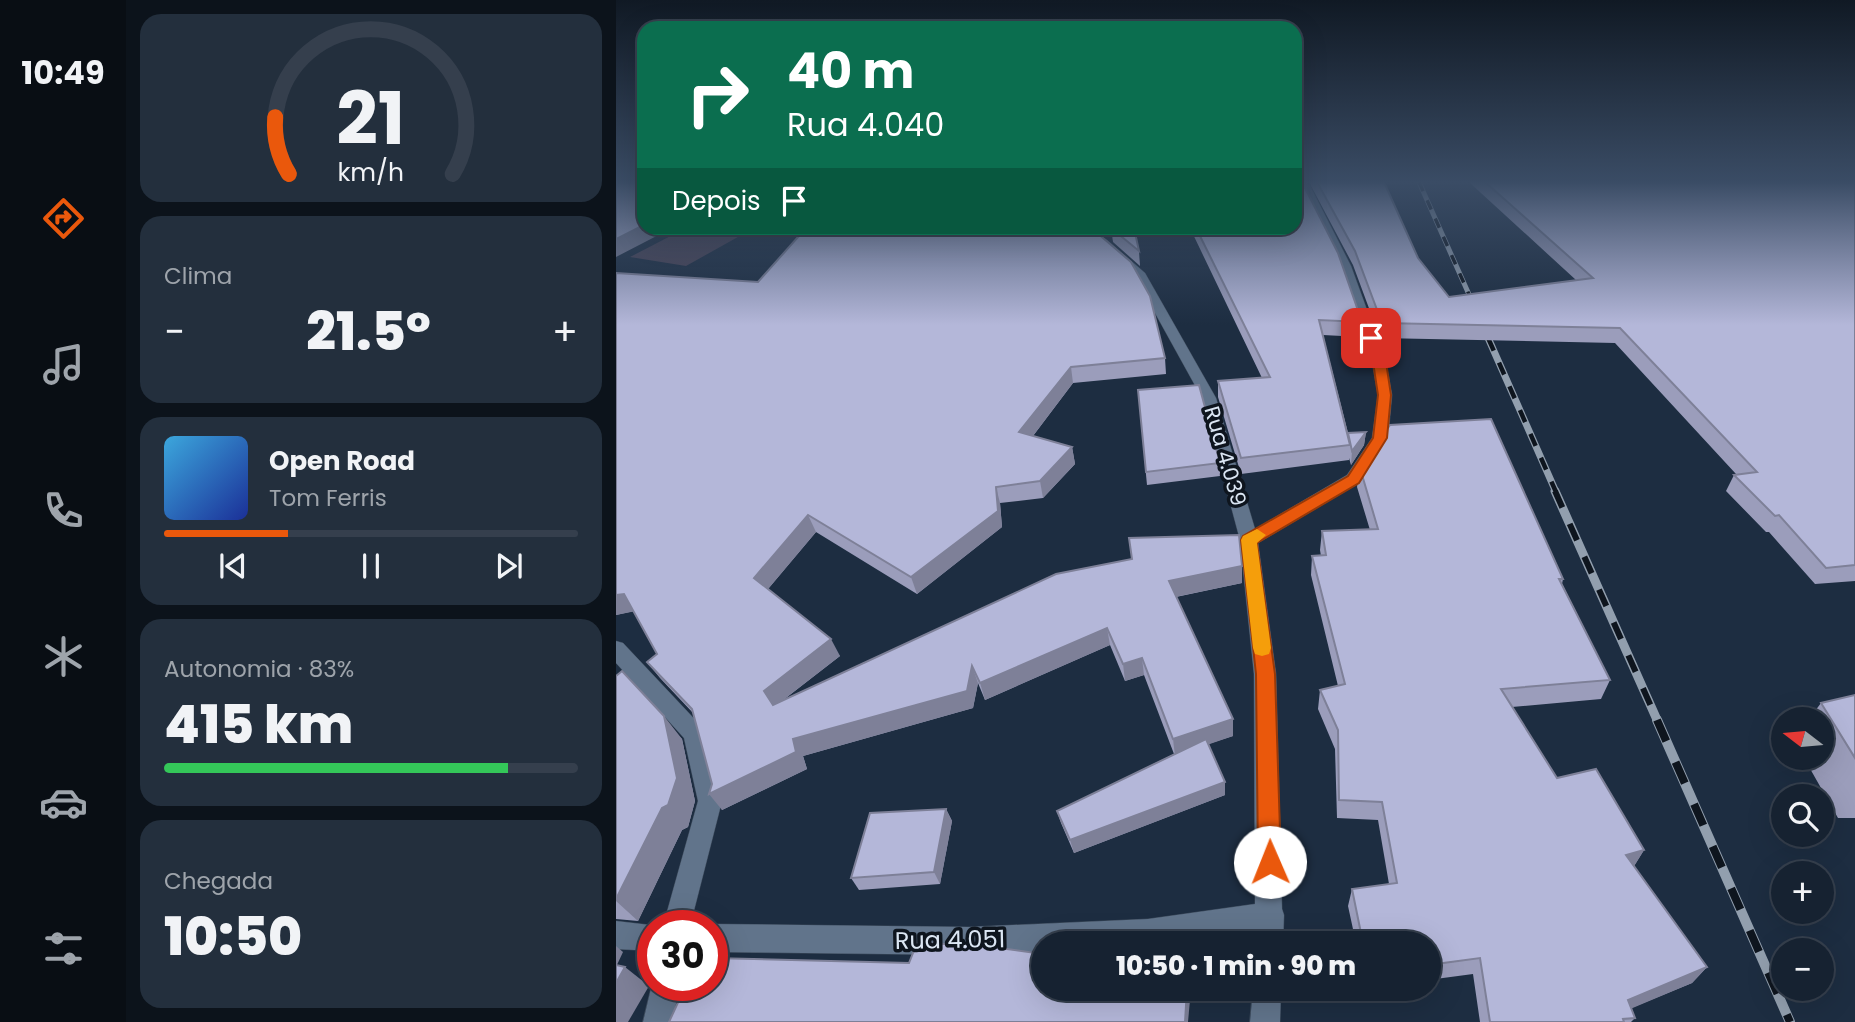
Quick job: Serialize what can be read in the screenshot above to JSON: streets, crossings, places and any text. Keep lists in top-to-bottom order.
{
  "streets": {
    "street": ["Rua 4.039", "Rua 4.051"]
  },
  "crossings": [
    ["Rua 4.039", "Rua 4.051"]
  ],
  "north": "left",
  "page": {
    "tabs": "10:49",
    "turn": ["40 m", "Rua 4.040"],
    "then": "Depois",
    "tile": [
      "Clima",
      ["Autonomia · 83%", "415 km"],
      ["Chegada", "10:50"]
    ],
    "heat": ["−", "21.5°", "+"],
    "song": ["Open Road", "Tom Ferris"],
    "map_buttons": ["+", "−"],
    "limit": "30",
    "trip": "10:50 · 1 min · 90 m",
    "gauge": ["21", "km/h"]
  }
}
